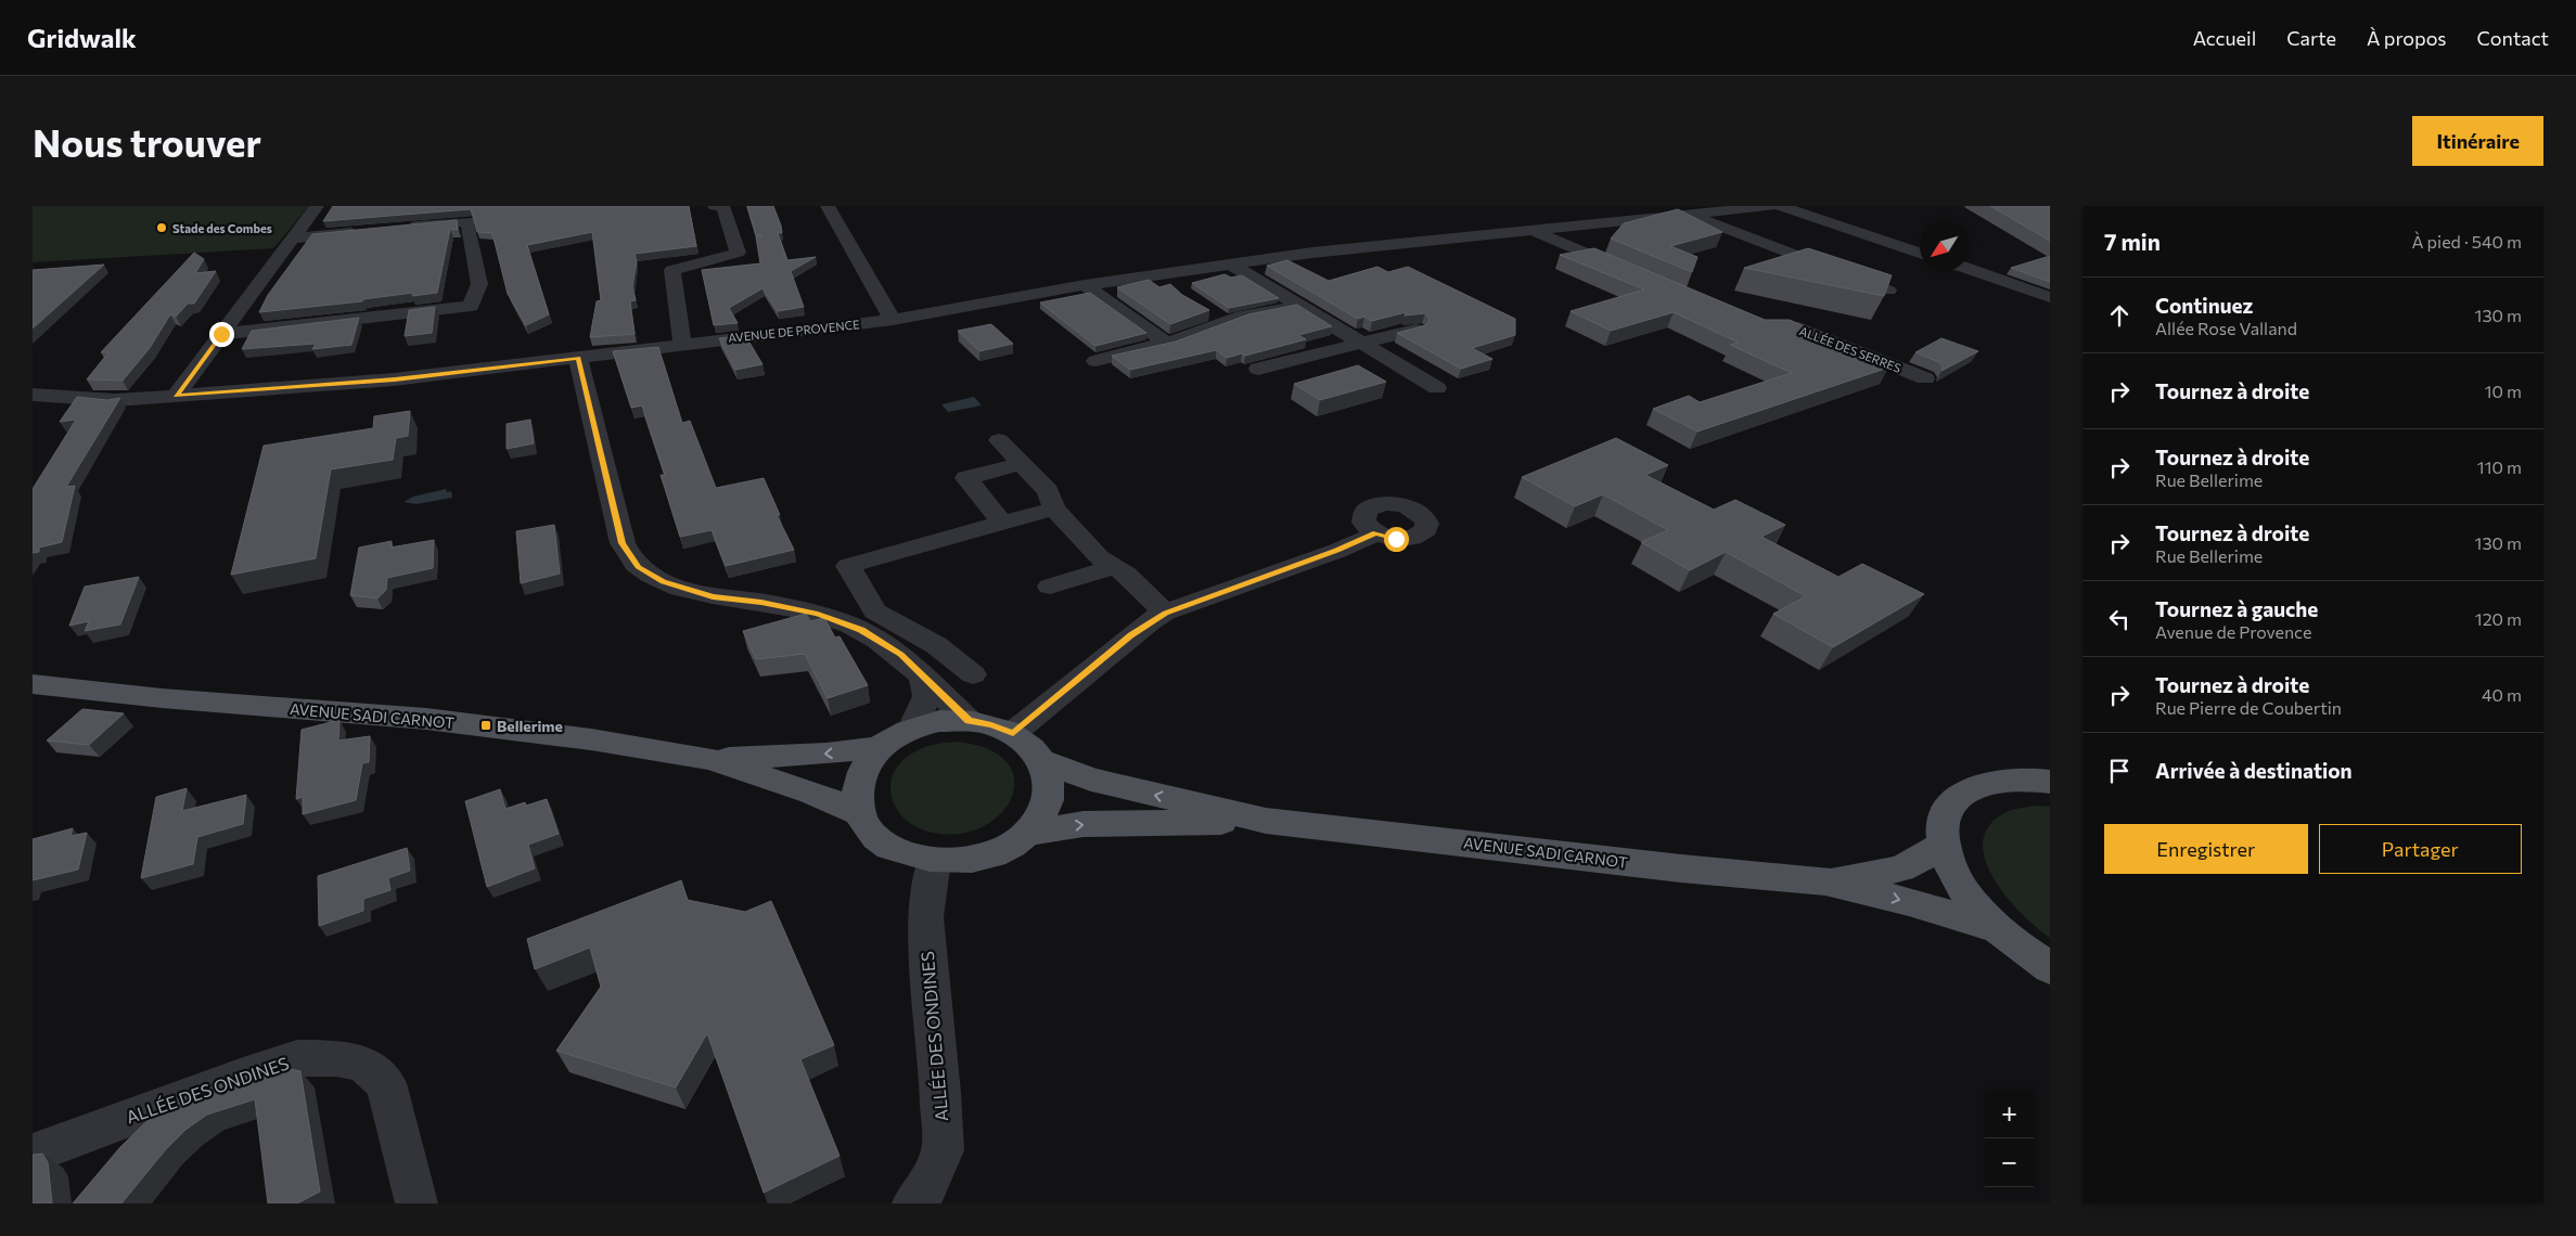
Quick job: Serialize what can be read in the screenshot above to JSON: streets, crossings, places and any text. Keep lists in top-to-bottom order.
{
  "streets": {
    "main road": ["AVENUE SADI CARNOT"],
    "street": ["AVENUE DE PROVENCE", "ALLÉE DES SERRES", "ALLÉE DES ONDINES"]
  },
  "crossings": [
    ["AVENUE SADI CARNOT", "ALLÉE DES ONDINES"]
  ],
  "places": {
    "other": ["Stade des Combes"],
    "transit": ["Bellerime"]
  },
  "north": "bottom left",
  "page": {
    "header": "Gridwalk",
    "nav": [
      "Accueil",
      "Carte",
      "À propos",
      "Contact"
    ],
    "buttons": [
      "Itinéraire",
      ["Enregistrer", "Partager"]
    ],
    "title": "Nous trouver",
    "heading": ["7 min", "À pied · 540 m"],
    "list": [
      ["Continuez", "Allée Rose Valland", "130 m"],
      ["Tournez à droite", "10 m"],
      ["Tournez à droite", "Rue Bellerime", "110 m"],
      ["Tournez à droite", "Rue Bellerime", "130 m"],
      ["Tournez à gauche", "Avenue de Provence", "120 m"],
      ["Tournez à droite", "Rue Pierre de Coubertin", "40 m"],
      "Arrivée à destination"
    ],
    "map_buttons": ["+", "−"]
  }
}
